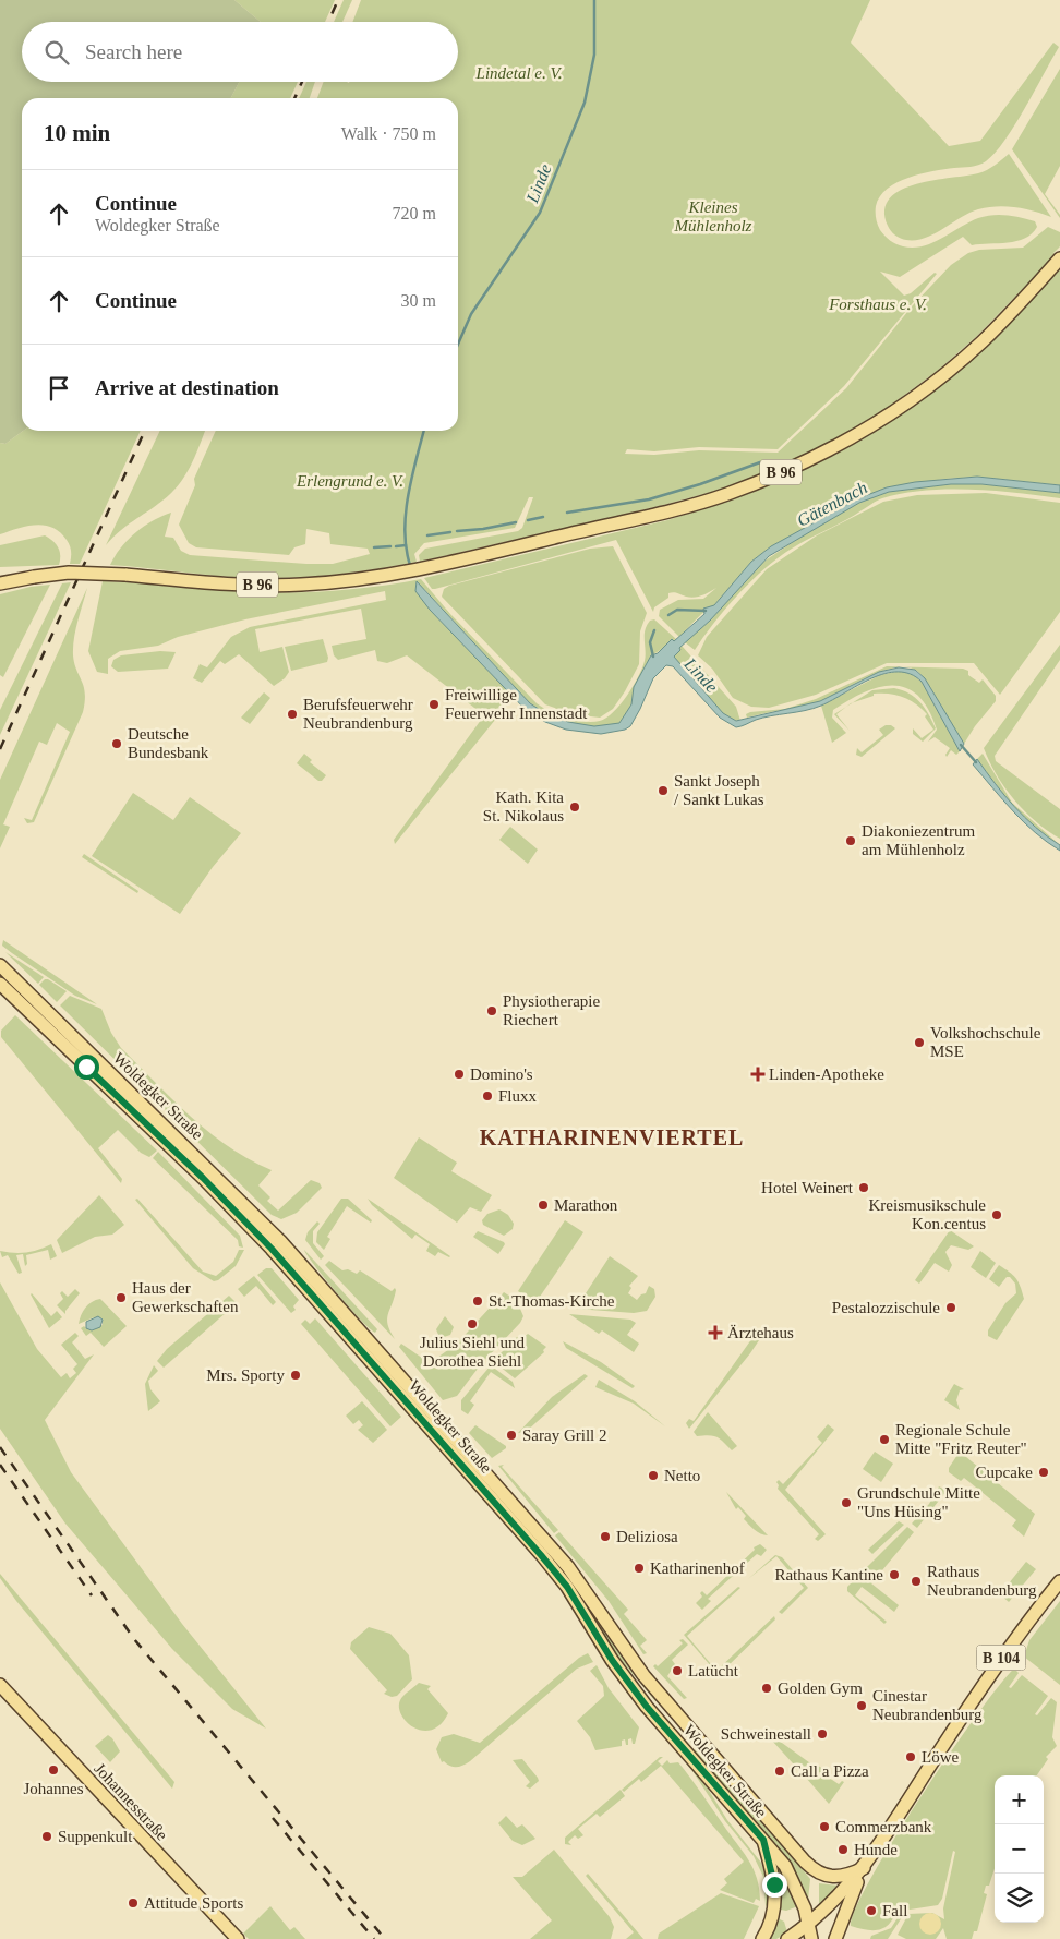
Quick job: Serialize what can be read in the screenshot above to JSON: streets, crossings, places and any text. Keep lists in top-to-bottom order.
{
  "streets": {
    "main road": [
      "B 96",
      "Woldegker Straße",
      "B 104",
      "Johannesstraße"
    ]
  },
  "crossings": [
    ["Woldegker Straße", "B 104"]
  ],
  "districts": ["KATHARINENVIERTEL"],
  "water": ["Linde", "Gätenbach"],
  "parks": [
    "Lindetal e. V.",
    "Kleines Mühlenholz",
    "Forsthaus e. V.",
    "Erlengrund e. V."
  ],
  "places": {
    "other": [
      "Freiwillige Feuerwehr Innenstadt",
      "Berufsfeuerwehr Neubrandenburg",
      "Deutsche Bundesbank",
      "Sankt Joseph / Sankt Lukas",
      "Kath. Kita St. Nikolaus",
      "Diakoniezentrum am Mühlenholz",
      "Physiotherapie Riechert",
      "Volkshochschule MSE",
      "Domino's",
      "Fluxx",
      "Hotel Weinert",
      "Marathon",
      "Kreismusikschule Kon.centus",
      "Haus der Gewerkschaften",
      "St.-Thomas-Kirche",
      "Pestalozzischule",
      "Julius Siehl und Dorothea Siehl",
      "Mrs. Sporty",
      "Saray Grill 2",
      "Regionale Schule Mitte \"Fritz Reuter\"",
      "Cupcake",
      "Netto",
      "Grundschule Mitte \"Uns Hüsing\"",
      "Deliziosa",
      "Katharinenhof",
      "Rathaus Kantine",
      "Rathaus Neubrandenburg",
      "Latücht",
      "Golden Gym",
      "Cinestar Neubrandenburg",
      "Schweinestall",
      "Löwe",
      "Johannes",
      "Call a Pizza",
      "Commerzbank",
      "Suppenkult",
      "Hunde",
      "Attitude Sports",
      "Fall"
    ],
    "health": ["Linden-Apotheke", "Ärztehaus"]
  },
  "page": {
    "search": "Search here",
    "heading": ["10 min", "Walk · 750 m"],
    "list": [
      ["Continue", "Woldegker Straße", "720 m"],
      ["Continue", "30 m"],
      "Arrive at destination"
    ],
    "map_buttons": ["+", "−"]
  }
}
